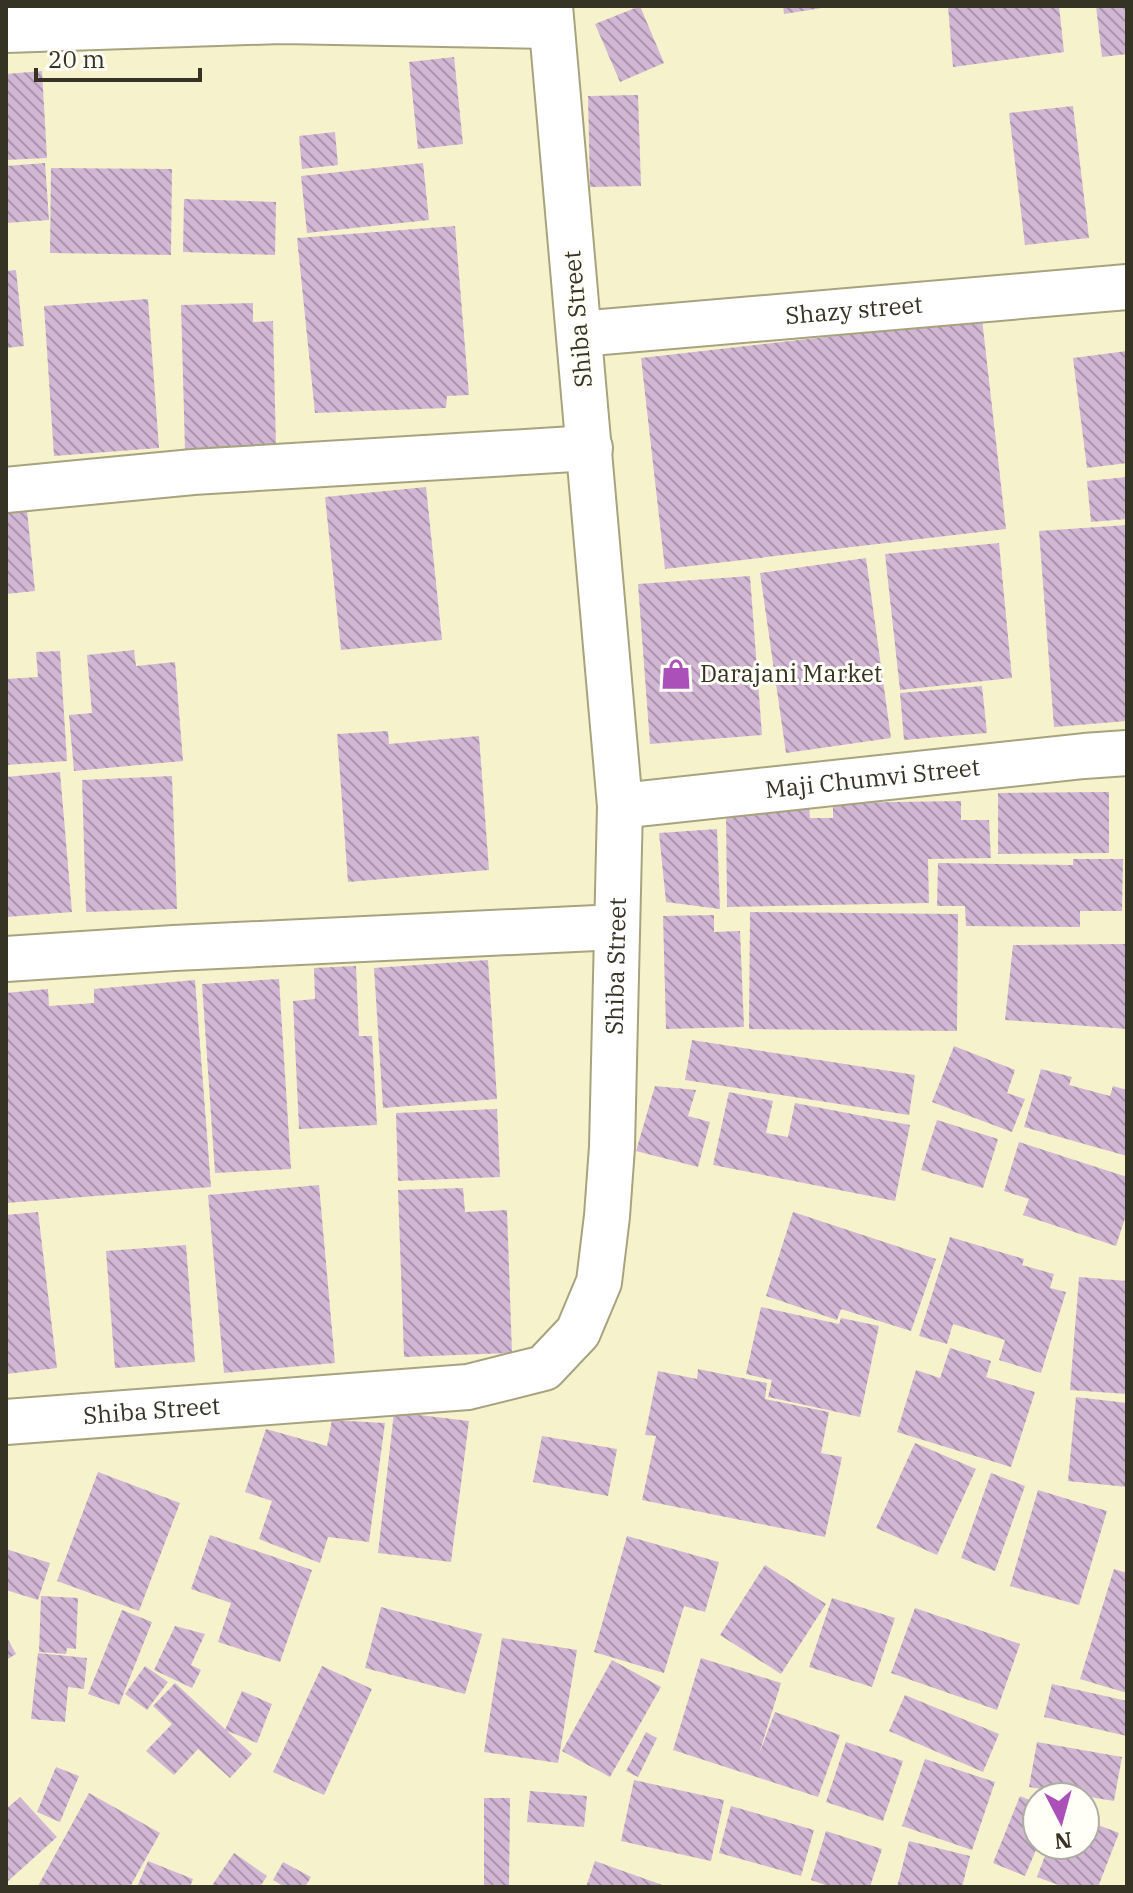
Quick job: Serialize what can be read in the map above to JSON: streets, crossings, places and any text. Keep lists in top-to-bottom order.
{
  "streets": {
    "street": ["Shazy street", "Shiba Street", "Maji Chumvi Street"]
  },
  "crossings": [
    ["Shazy street", "Shiba Street"],
    ["Shiba Street", "Maji Chumvi Street"]
  ],
  "places": {
    "shop": ["Darajani Market"]
  },
  "scale_bar": "20 m",
  "north": "bottom"
}
